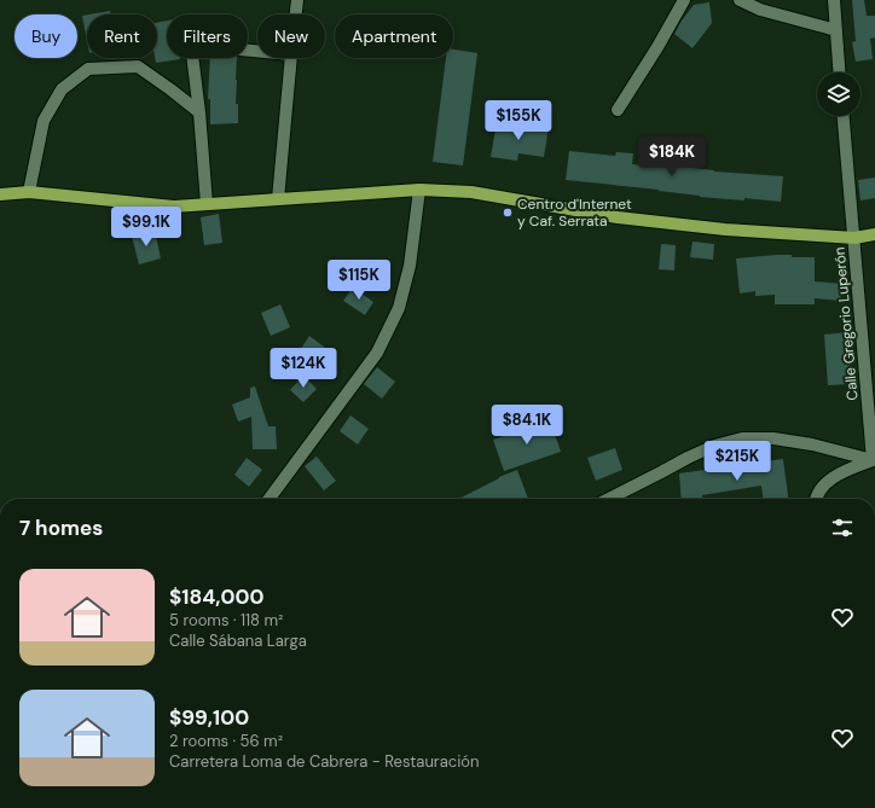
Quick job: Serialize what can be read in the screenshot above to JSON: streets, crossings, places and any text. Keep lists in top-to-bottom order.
{
  "streets": {
    "street": ["Calle Gregorio Luperón"]
  },
  "places": ["Centro d'Internet y Caf. Serrata"],
  "page": {
    "chip": [
      "Buy",
      "Rent",
      "Filters",
      "New",
      "Apartment"
    ],
    "price": [
      "$155K",
      "$184K",
      "$99.1K",
      "$115K",
      "$124K",
      "$84.1K",
      "$215K"
    ],
    "heading": "7 homes",
    "list": [
      {
        "name": "$184,000",
        "note": "5 rooms · 118 m² · Calle Sábana Larga"
      },
      {
        "name": "$99,100",
        "note": "2 rooms · 56 m² · Carretera Loma de Cabrera - Restauración"
      }
    ]
  }
}
